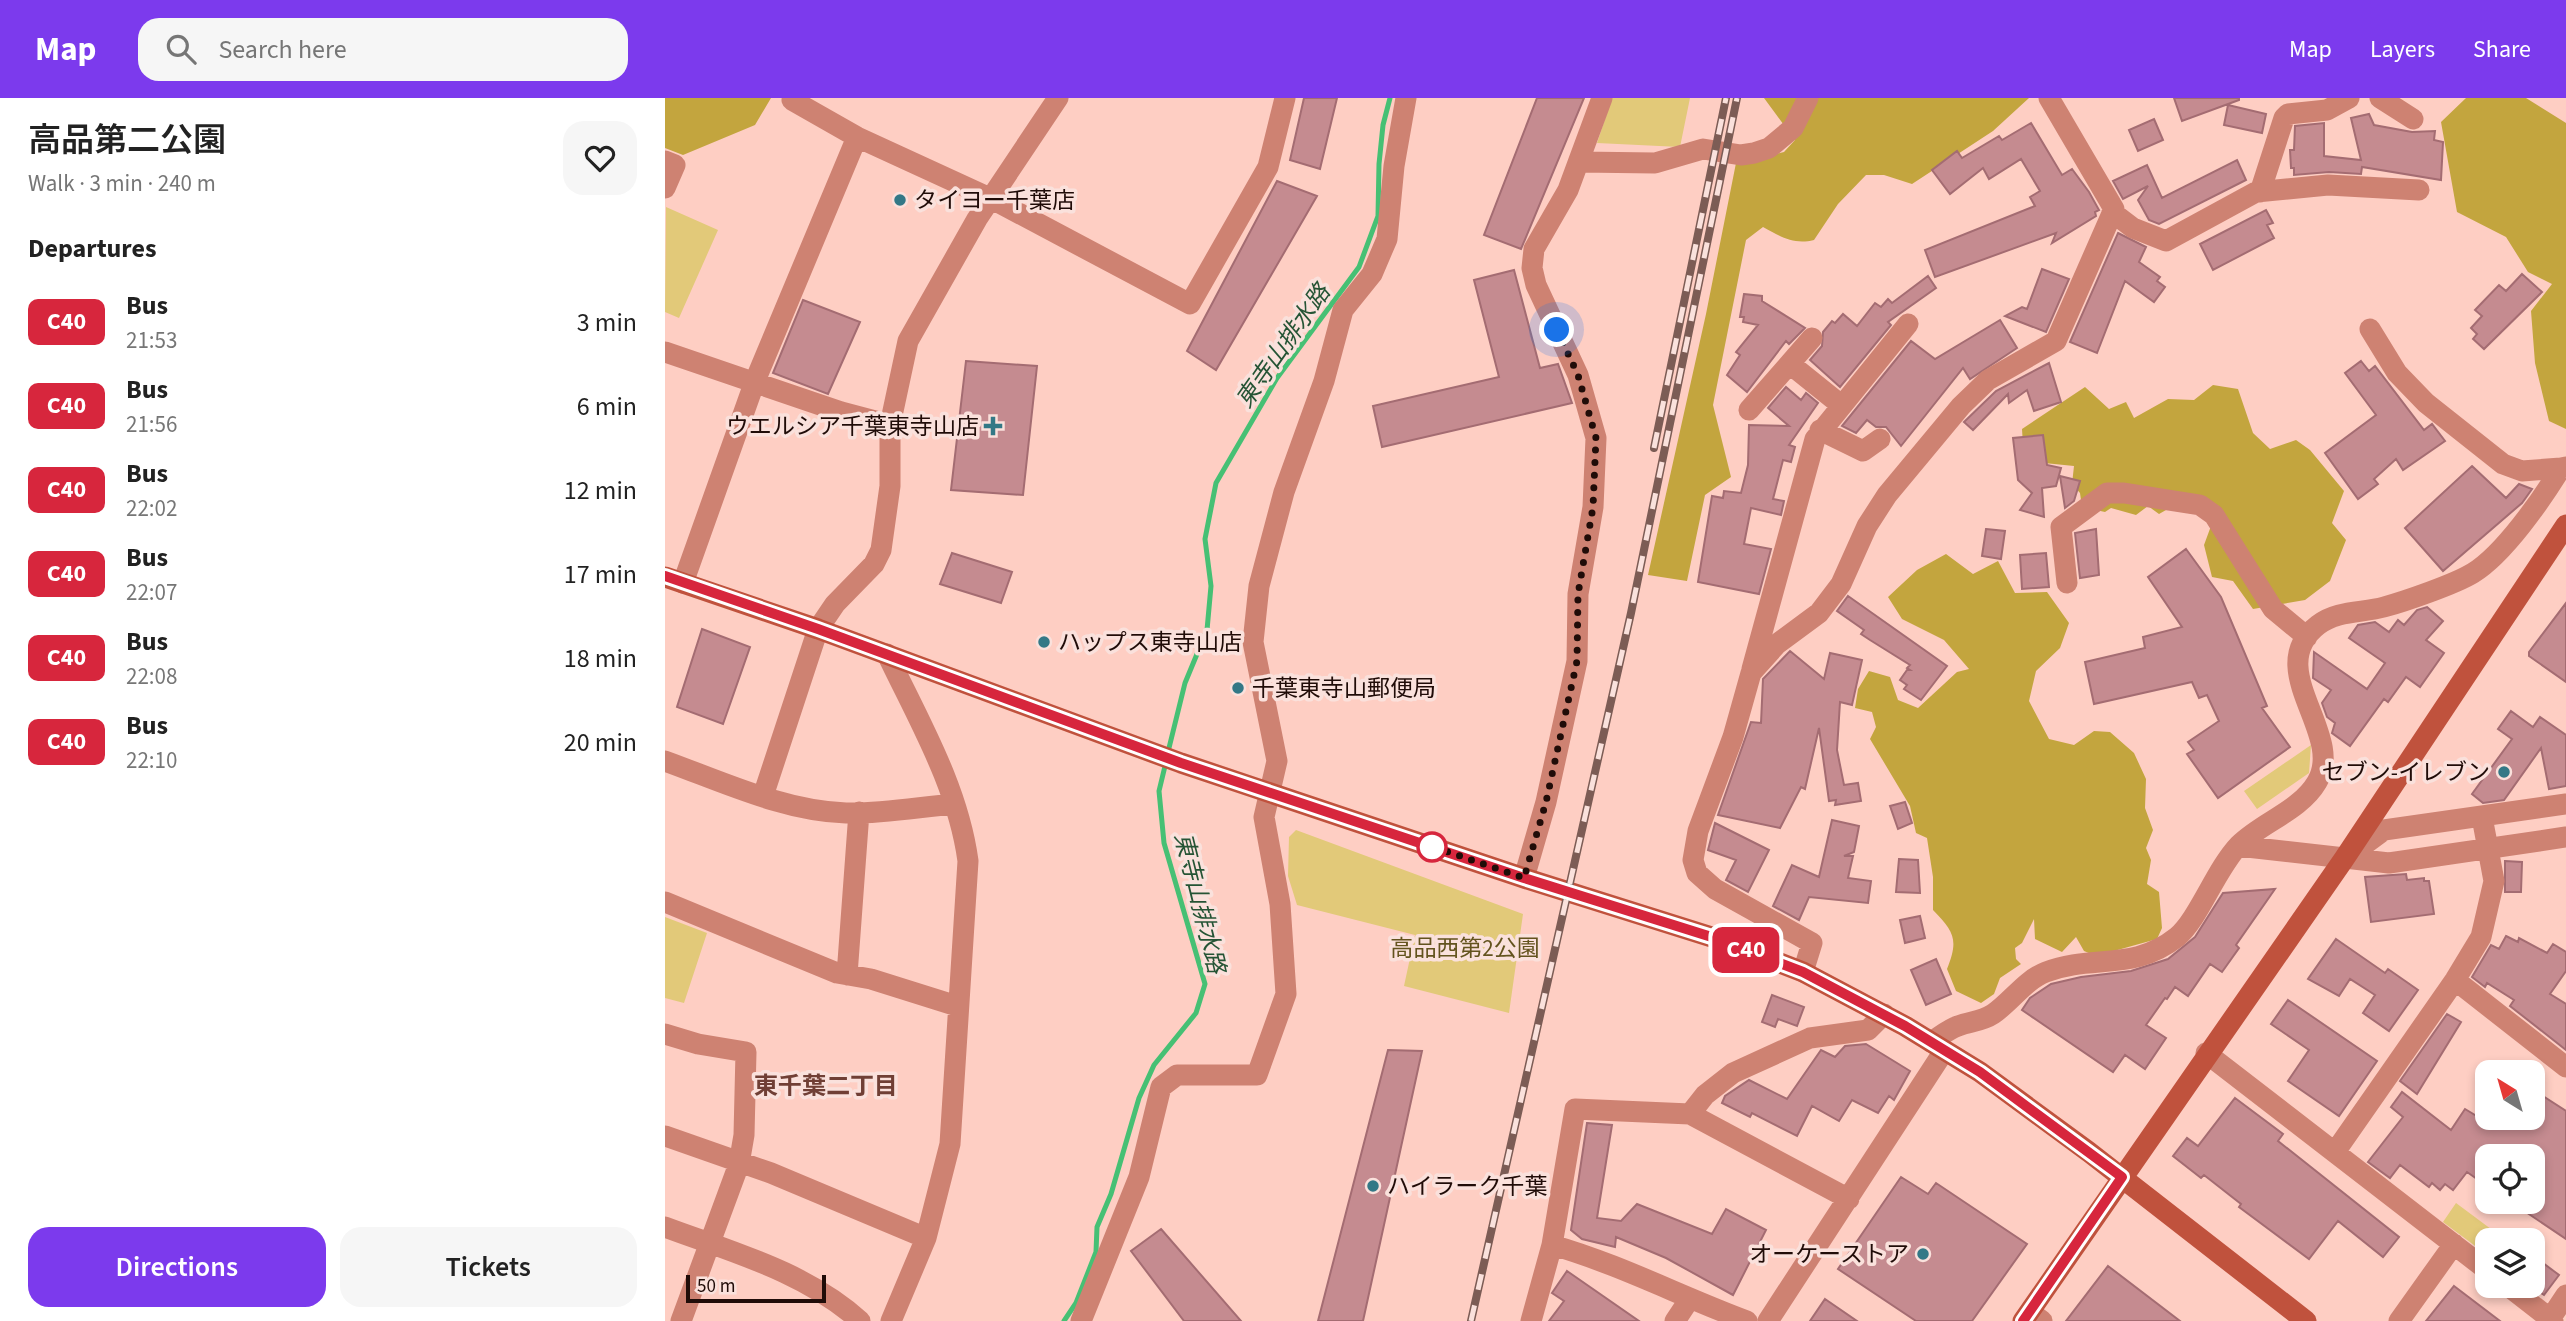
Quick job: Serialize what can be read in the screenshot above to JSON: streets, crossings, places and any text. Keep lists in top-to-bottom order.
{
  "districts": ["東千葉二丁目"],
  "water": ["東寺山排水路"],
  "parks": ["高品西第2公園"],
  "places": {
    "other": [
      "タイヨー千葉店",
      "ハップス東寺山店",
      "千葉東寺山郵便局",
      "セブン-イレブン",
      "ハイラーク千葉",
      "オーケーストア"
    ],
    "health": ["ウエルシア千葉東寺山店"]
  },
  "lines": ["bus line C40"],
  "scale_bar": "50 m",
  "north": "top left",
  "page": {
    "header": "Map",
    "search": "Search here",
    "nav": ["Map", "Layers", "Share"],
    "heading": [
      ["高品第二公園", "Walk · 3 min · 240 m"],
      "Departures"
    ],
    "on_map": "C40",
    "list": [
      {
        "mark": "C40",
        "name": "Bus",
        "note": "21:53",
        "value": "3 min"
      },
      {
        "mark": "C40",
        "name": "Bus",
        "note": "21:56",
        "value": "6 min"
      },
      {
        "mark": "C40",
        "name": "Bus",
        "note": "22:02",
        "value": "12 min"
      },
      {
        "mark": "C40",
        "name": "Bus",
        "note": "22:07",
        "value": "17 min"
      },
      {
        "mark": "C40",
        "name": "Bus",
        "note": "22:08",
        "value": "18 min"
      },
      {
        "mark": "C40",
        "name": "Bus",
        "note": "22:10",
        "value": "20 min"
      }
    ],
    "buttons": ["Directions", "Tickets"],
    "scale": "50 m"
  }
}
